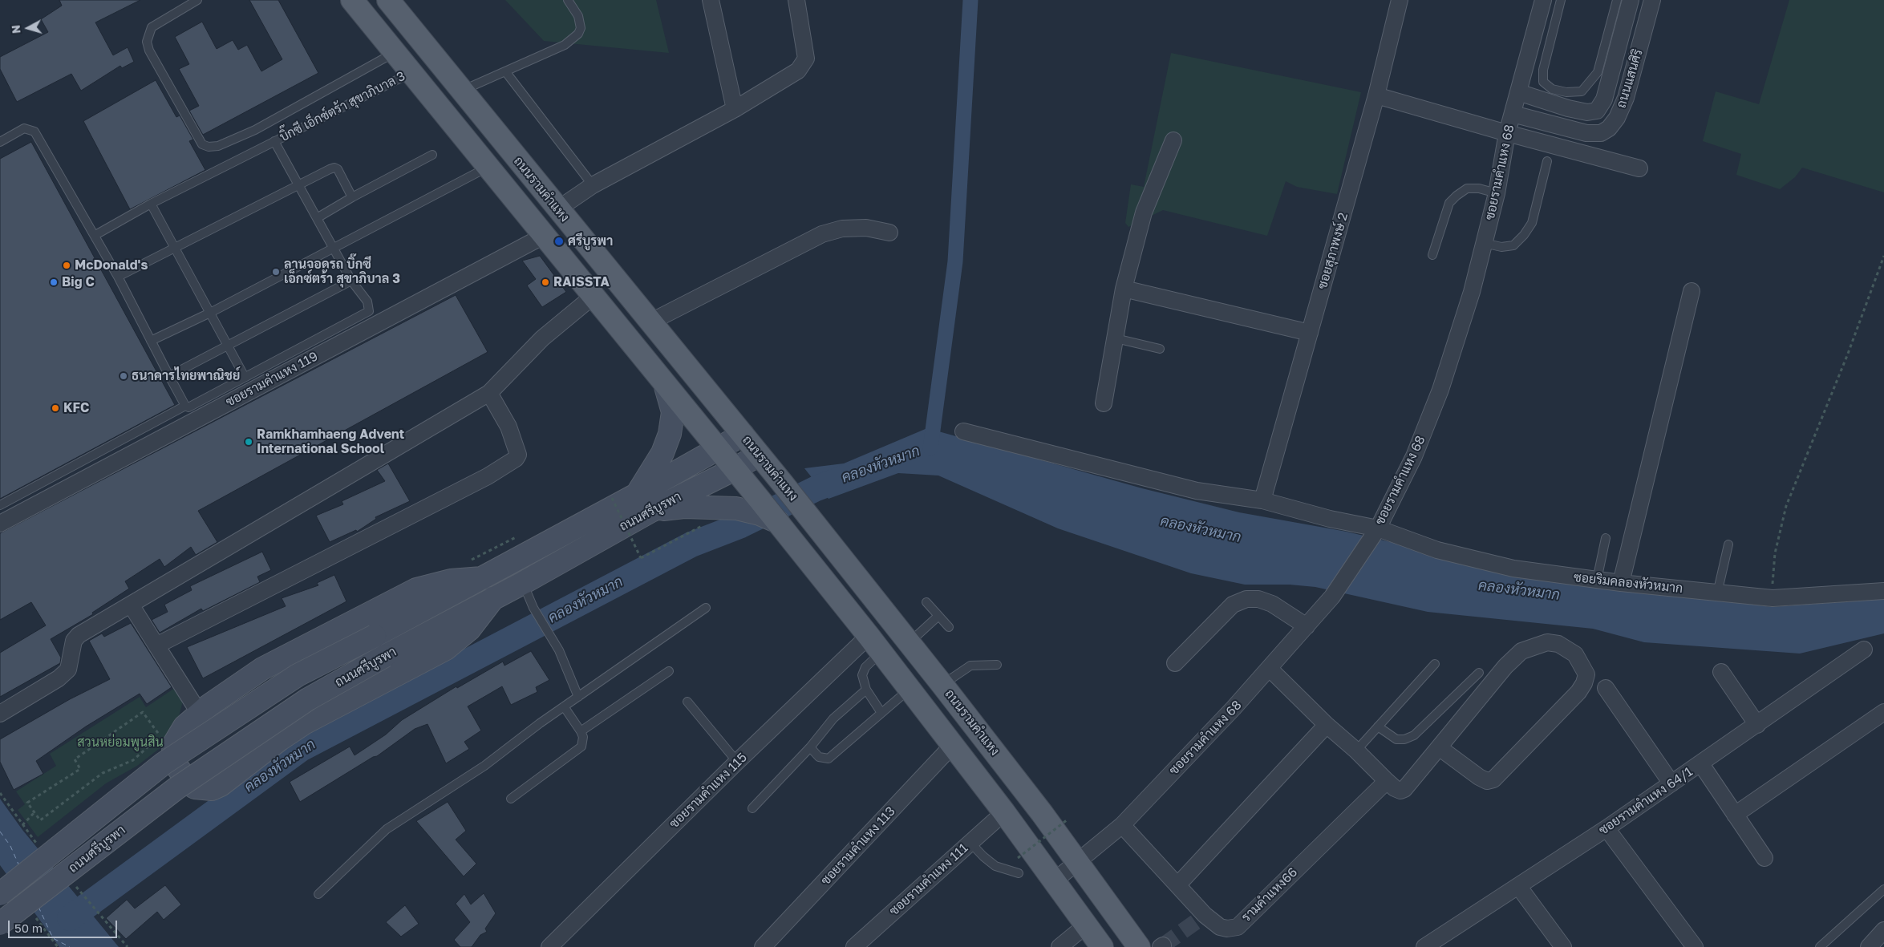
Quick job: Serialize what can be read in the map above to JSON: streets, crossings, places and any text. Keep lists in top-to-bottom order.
{
  "streets": {
    "main road": ["ถนนรามคำแหง"],
    "street": [
      "ถนนแสนศิริ",
      "ซอยรามคำแหง 68",
      "ซอยสุภาพงษ์ 2",
      "ซอยรามคำแหง 119",
      "ถนนศรีบูรพา",
      "ซอยริมคลองหัวหมาก",
      "ซอยรามคำแหง 115",
      "ซอยรามคำแหง 64/1",
      "ซอยรามคำแหง 113",
      "ซอยรามคำแหง 111",
      "รามคำแหง66"
    ],
    "lane": ["บิ๊กซี เอ็กซ์ตร้า สุขาภิบาล 3"]
  },
  "crossings": [
    ["ซอยรามคำแหง 68", "ถนนรามคำแหง"],
    ["ซอยรามคำแหง 68", "ซอยริมคลองหัวหมาก"],
    ["ซอยรามคำแหง 68", "รามคำแหง66"],
    ["ถนนรามคำแหง", "ถนนศรีบูรพา"],
    ["ซอยสุภาพงษ์ 2", "ซอยริมคลองหัวหมาก"]
  ],
  "water": ["คลองหัวหมาก"],
  "parks": ["สวนหย่อมพูนสิน"],
  "places": [
    "ศรีบูรพา",
    "McDonald's",
    "ลานจอดรถ บิ๊กซี เอ็กซ์ตร้า สุขาภิบาล 3",
    "Big C",
    "RAISSTA",
    "ธนาคารไทยพาณิชย์",
    "KFC",
    "Ramkhamhaeng Advent International School"
  ],
  "scale_bar": "50 m",
  "north": "left"
}
